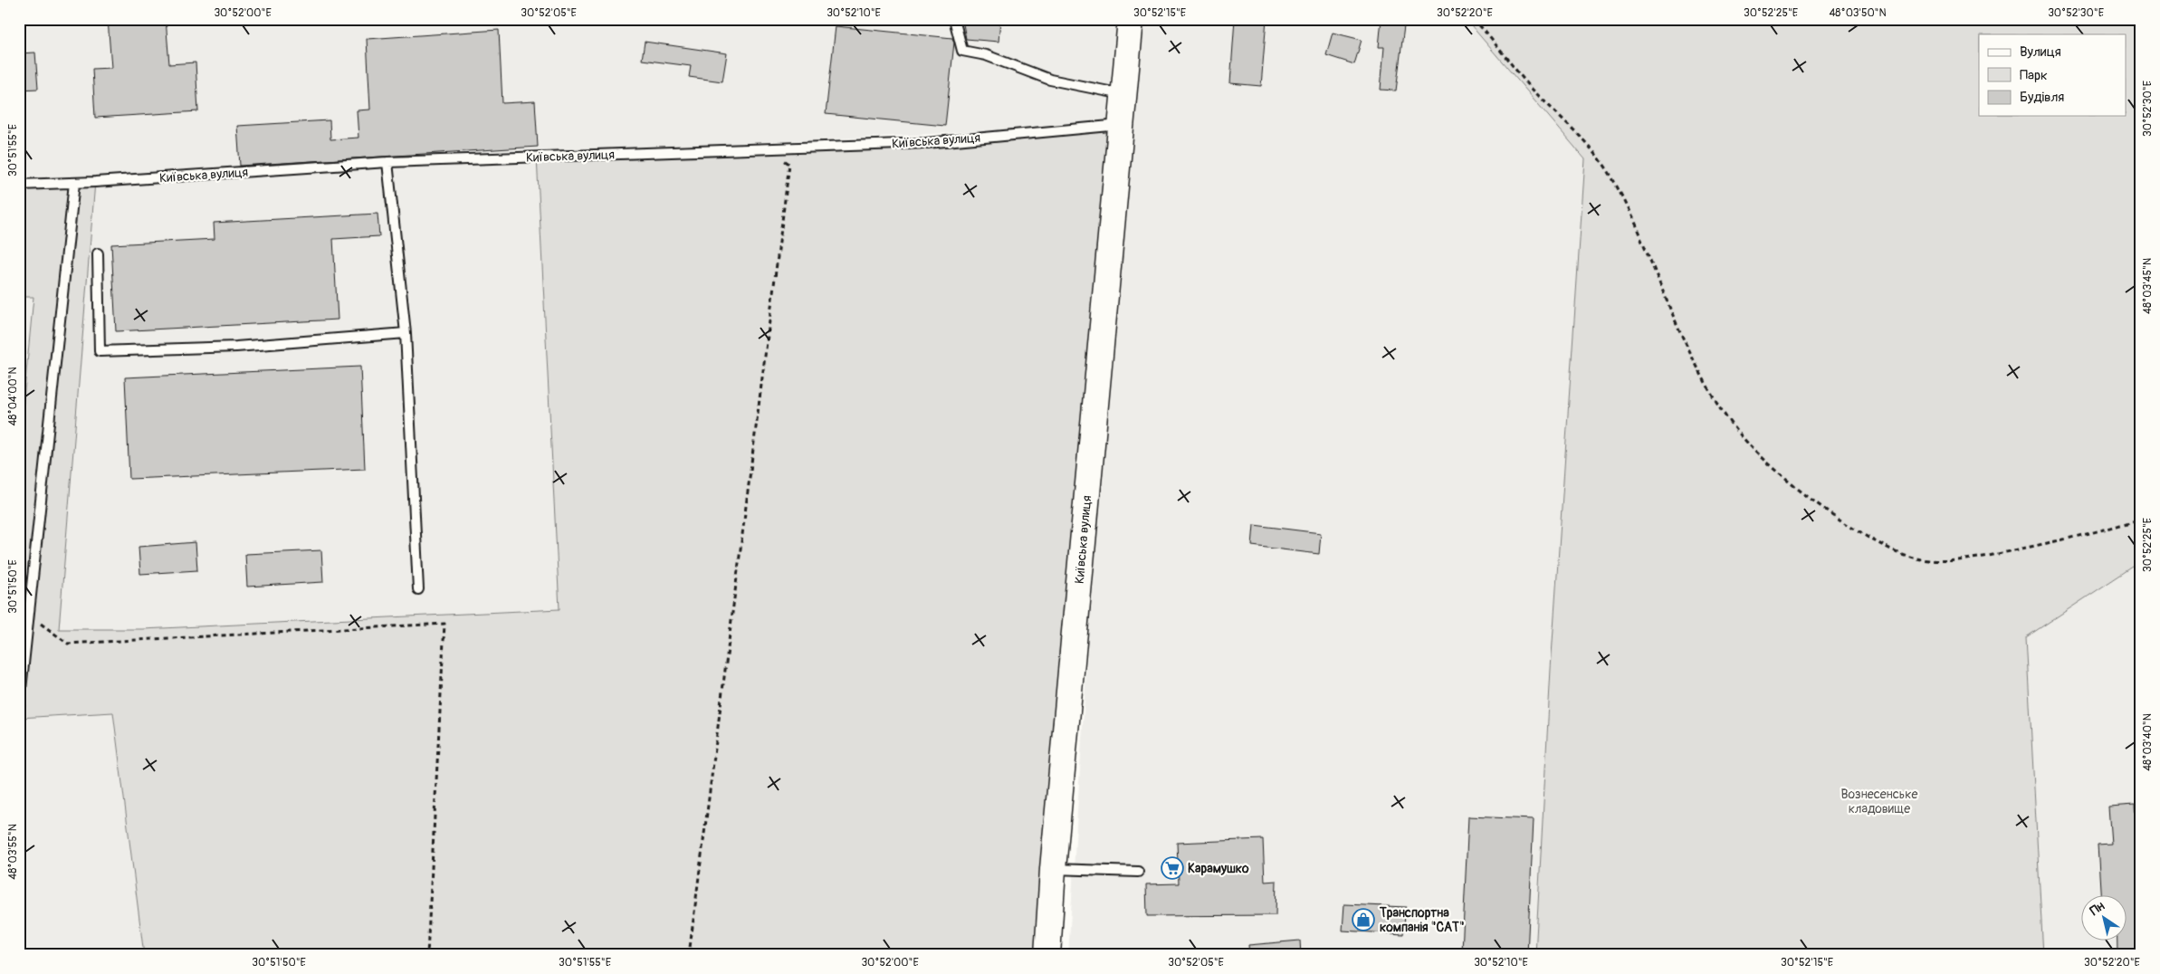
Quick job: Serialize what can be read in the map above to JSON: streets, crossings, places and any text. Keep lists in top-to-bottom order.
{
  "streets": {
    "main road": ["Київська вулиця"]
  },
  "parks": ["Вознесенське кладовище"],
  "places": {
    "supermarket": ["Карамушко"],
    "shop": ["Транспортна компанія \"САТ\""]
  },
  "legend": ["Вулиця", "Парк", "Будівля"],
  "north": "top left",
  "coordinates": [
    "30°52'00\"E",
    "30°52'05\"E",
    "30°52'10\"E",
    "30°52'15\"E",
    "30°52'20\"E",
    "30°52'25\"E",
    "48°03'50\"N",
    "30°52'30\"E",
    "30°51'55\"E",
    "48°03'45\"N",
    "48°04'00\"N",
    "30°51'50\"E",
    "48°03'40\"N",
    "48°03'55\"N"
  ]
}
